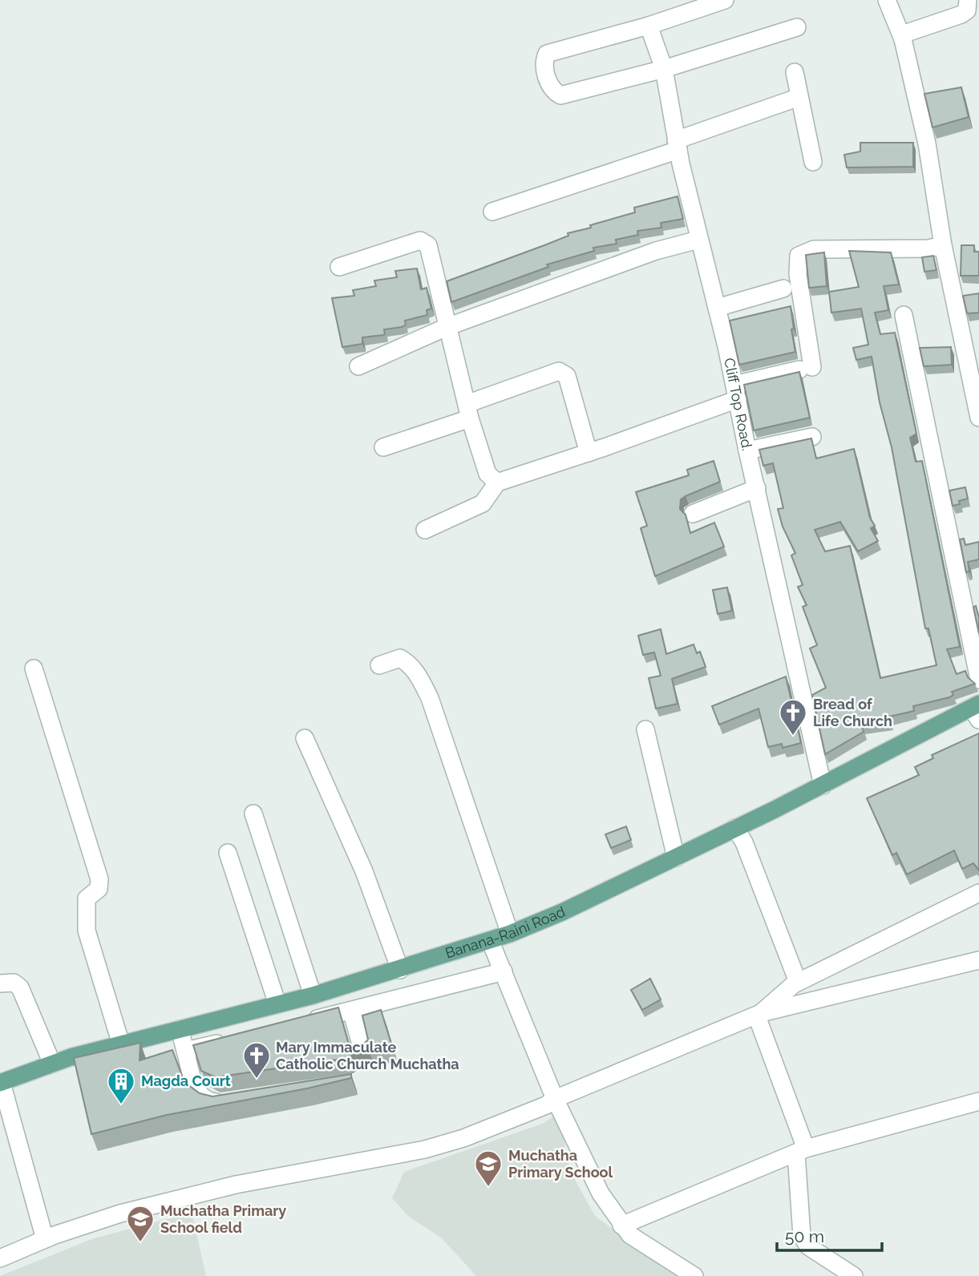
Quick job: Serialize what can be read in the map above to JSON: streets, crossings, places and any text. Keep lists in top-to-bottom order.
{
  "streets": {
    "main road": ["Banana-Raini Road"],
    "street": ["Cliff Top Road."]
  },
  "crossings": [
    ["Cliff Top Road.", "Banana-Raini Road"]
  ],
  "places": {
    "church": ["Bread of Life Church", "Mary Immaculate Catholic Church Muchatha"],
    "building": ["Magda Court"],
    "school or university": ["Muchatha Primary School", "Muchatha Primary School field"]
  },
  "scale_bar": "50 m"
}
